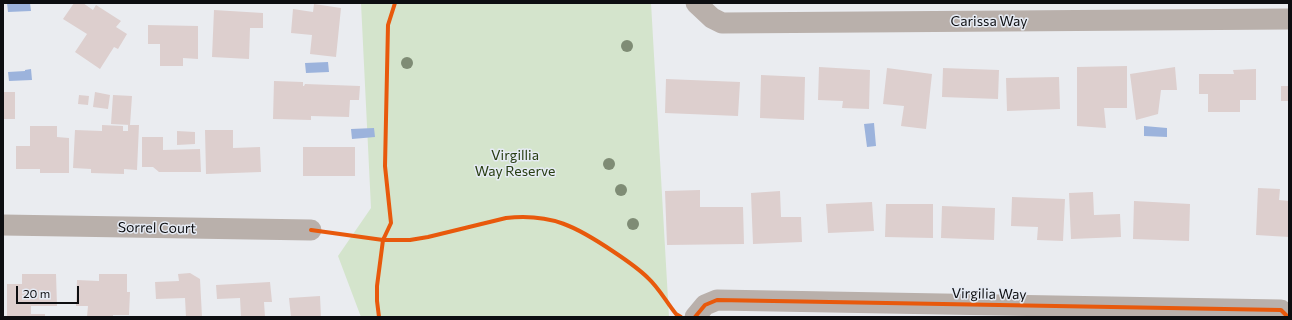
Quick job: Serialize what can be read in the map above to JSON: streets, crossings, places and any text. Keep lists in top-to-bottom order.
{
  "streets": {
    "street": ["Carissa Way", "Sorrel Court", "Virgilia Way"]
  },
  "parks": ["Virgillia Way Reserve"],
  "scale_bar": "20 m"
}
